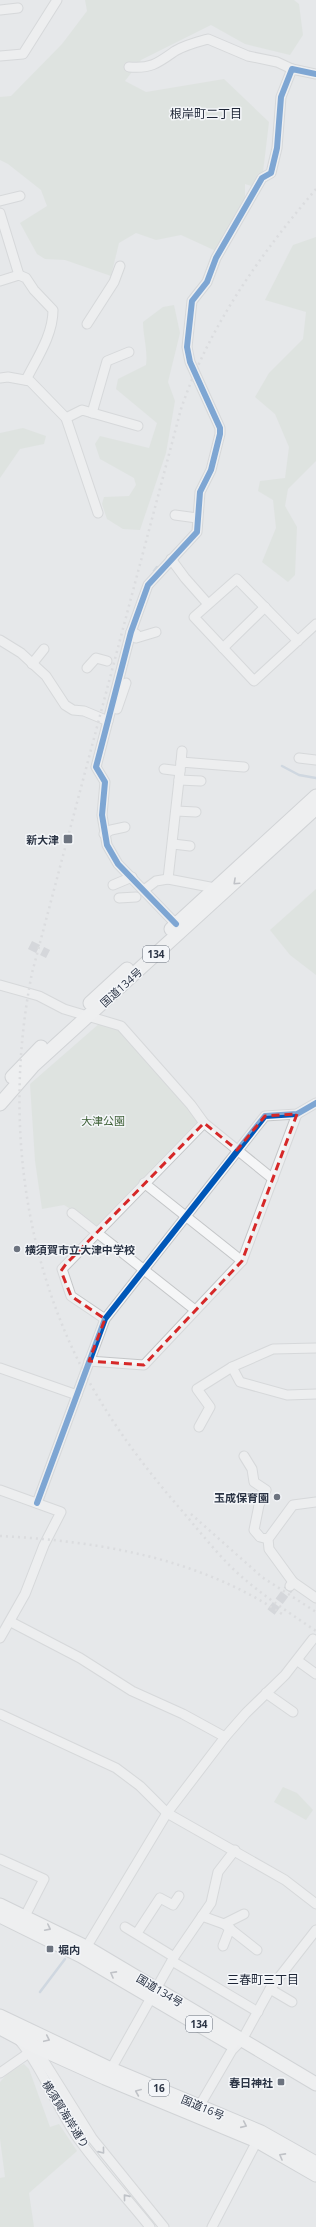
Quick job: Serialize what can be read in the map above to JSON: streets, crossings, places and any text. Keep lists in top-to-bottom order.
{
  "streets": {
    "highway": [
      "134",
      "国道134号",
      "16",
      "国道16号"
    ],
    "street": ["横須賀海岸通り"]
  },
  "crossings": [
    ["国道16号", "横須賀海岸通り"]
  ],
  "districts": ["根岸町二丁目", "三春町三丁目"],
  "parks": ["大津公園"],
  "places": {
    "transit": ["新大津", "堀内", "春日神社"],
    "other": ["横須賀市立大津中学校", "玉成保育園"]
  }
}
